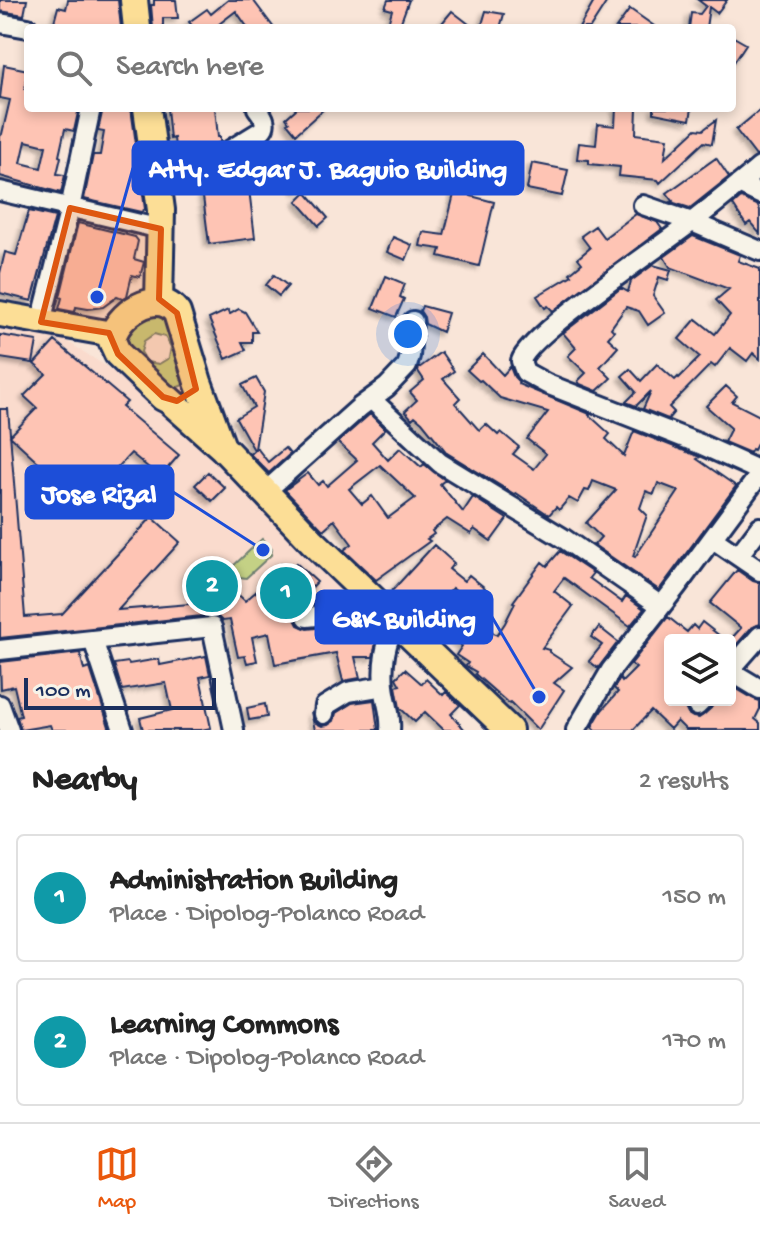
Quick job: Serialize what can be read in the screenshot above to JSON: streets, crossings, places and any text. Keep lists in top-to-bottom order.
{
  "places": ["Atty. Edgar J. Baguio Building", "Jose Rizal", "G&K Building"],
  "scale_bar": "100 m",
  "page": {
    "search": "Search here",
    "pins": ["2", "1"],
    "scale": "100 m",
    "heading": ["Nearby", "2 results"],
    "list": [
      {
        "mark": "1",
        "name": "Administration Building",
        "note": "Place · Dipolog-Polanco Road",
        "value": "150 m"
      },
      {
        "mark": "2",
        "name": "Learning Commons",
        "note": "Place · Dipolog-Polanco Road",
        "value": "170 m"
      }
    ],
    "nav": ["Map", "Directions", "Saved"]
  }
}
